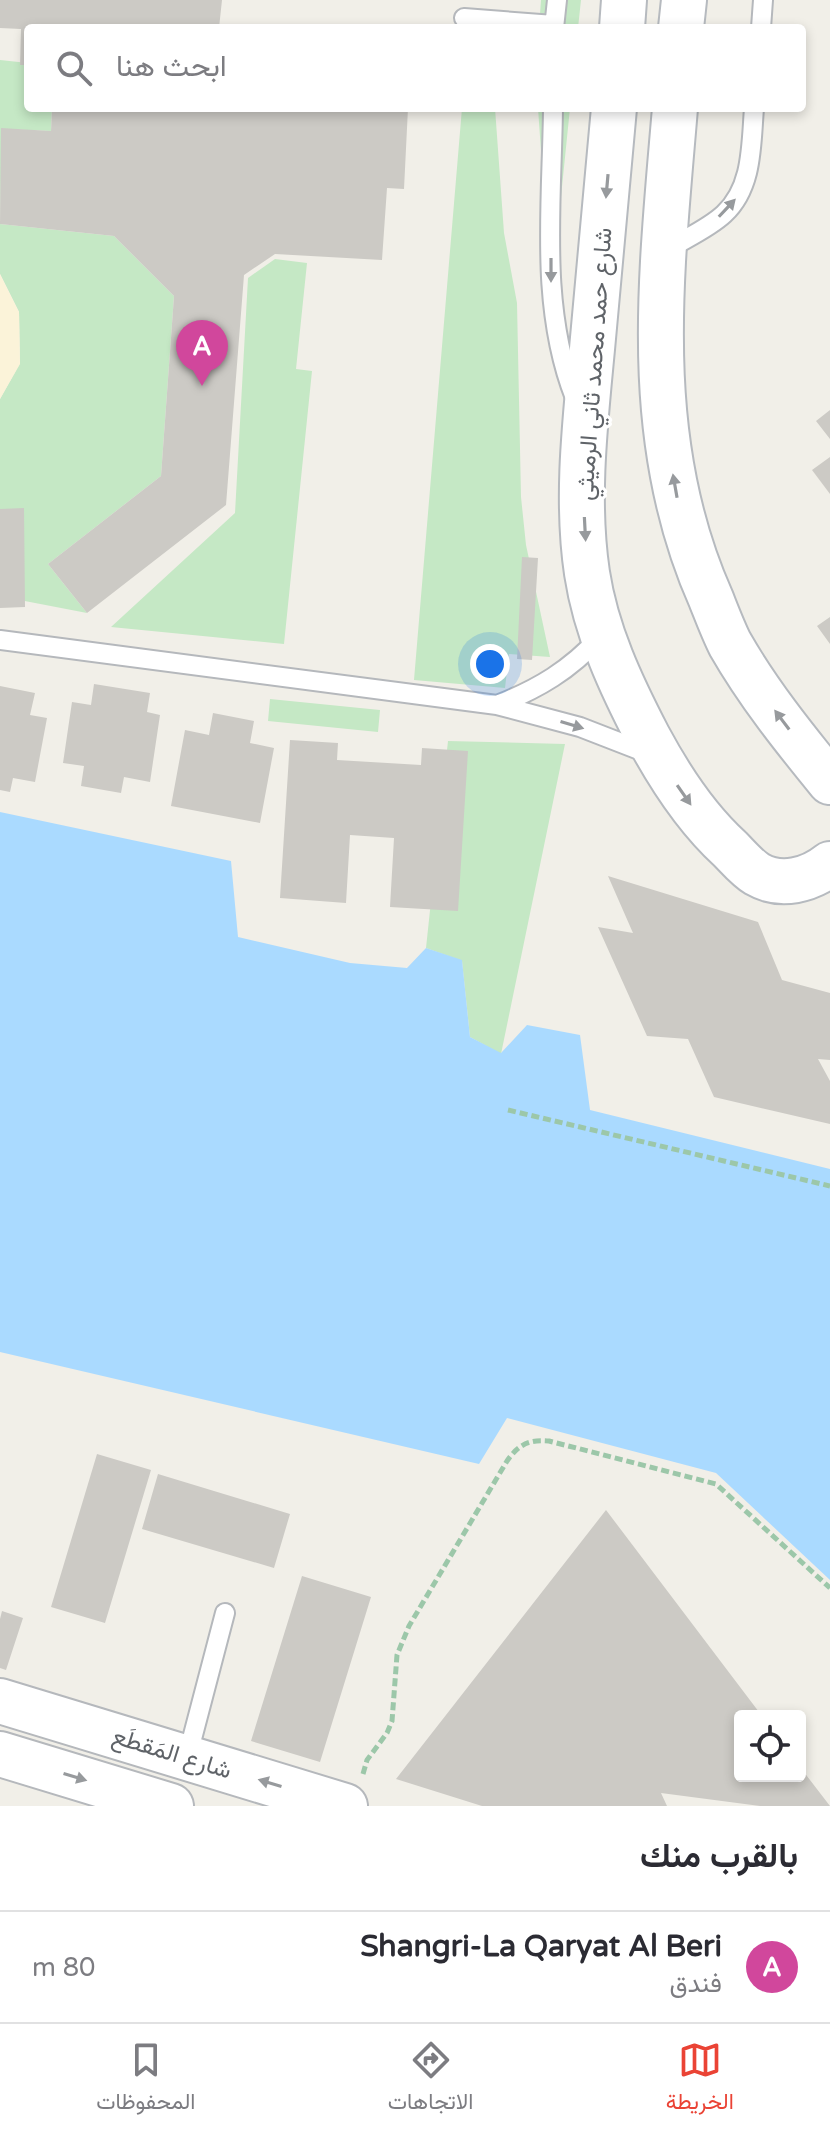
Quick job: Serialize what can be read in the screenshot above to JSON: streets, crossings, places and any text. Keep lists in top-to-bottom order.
{
  "streets": {
    "main road": ["شارع حمد محمد ثاني الرميثي", "شارع المَقطَع"]
  },
  "one_way": ["شارع المَقطَع"],
  "page": {
    "search": "ابحث هنا",
    "pins": "A",
    "heading": "بالقرب منك",
    "list": [
      {
        "mark": "A",
        "name": "Shangri-La Qaryat Al Beri",
        "note": "فندق",
        "value": "80 m"
      }
    ],
    "nav": ["الخريطة", "الاتجاهات", "المحفوظات"]
  }
}
